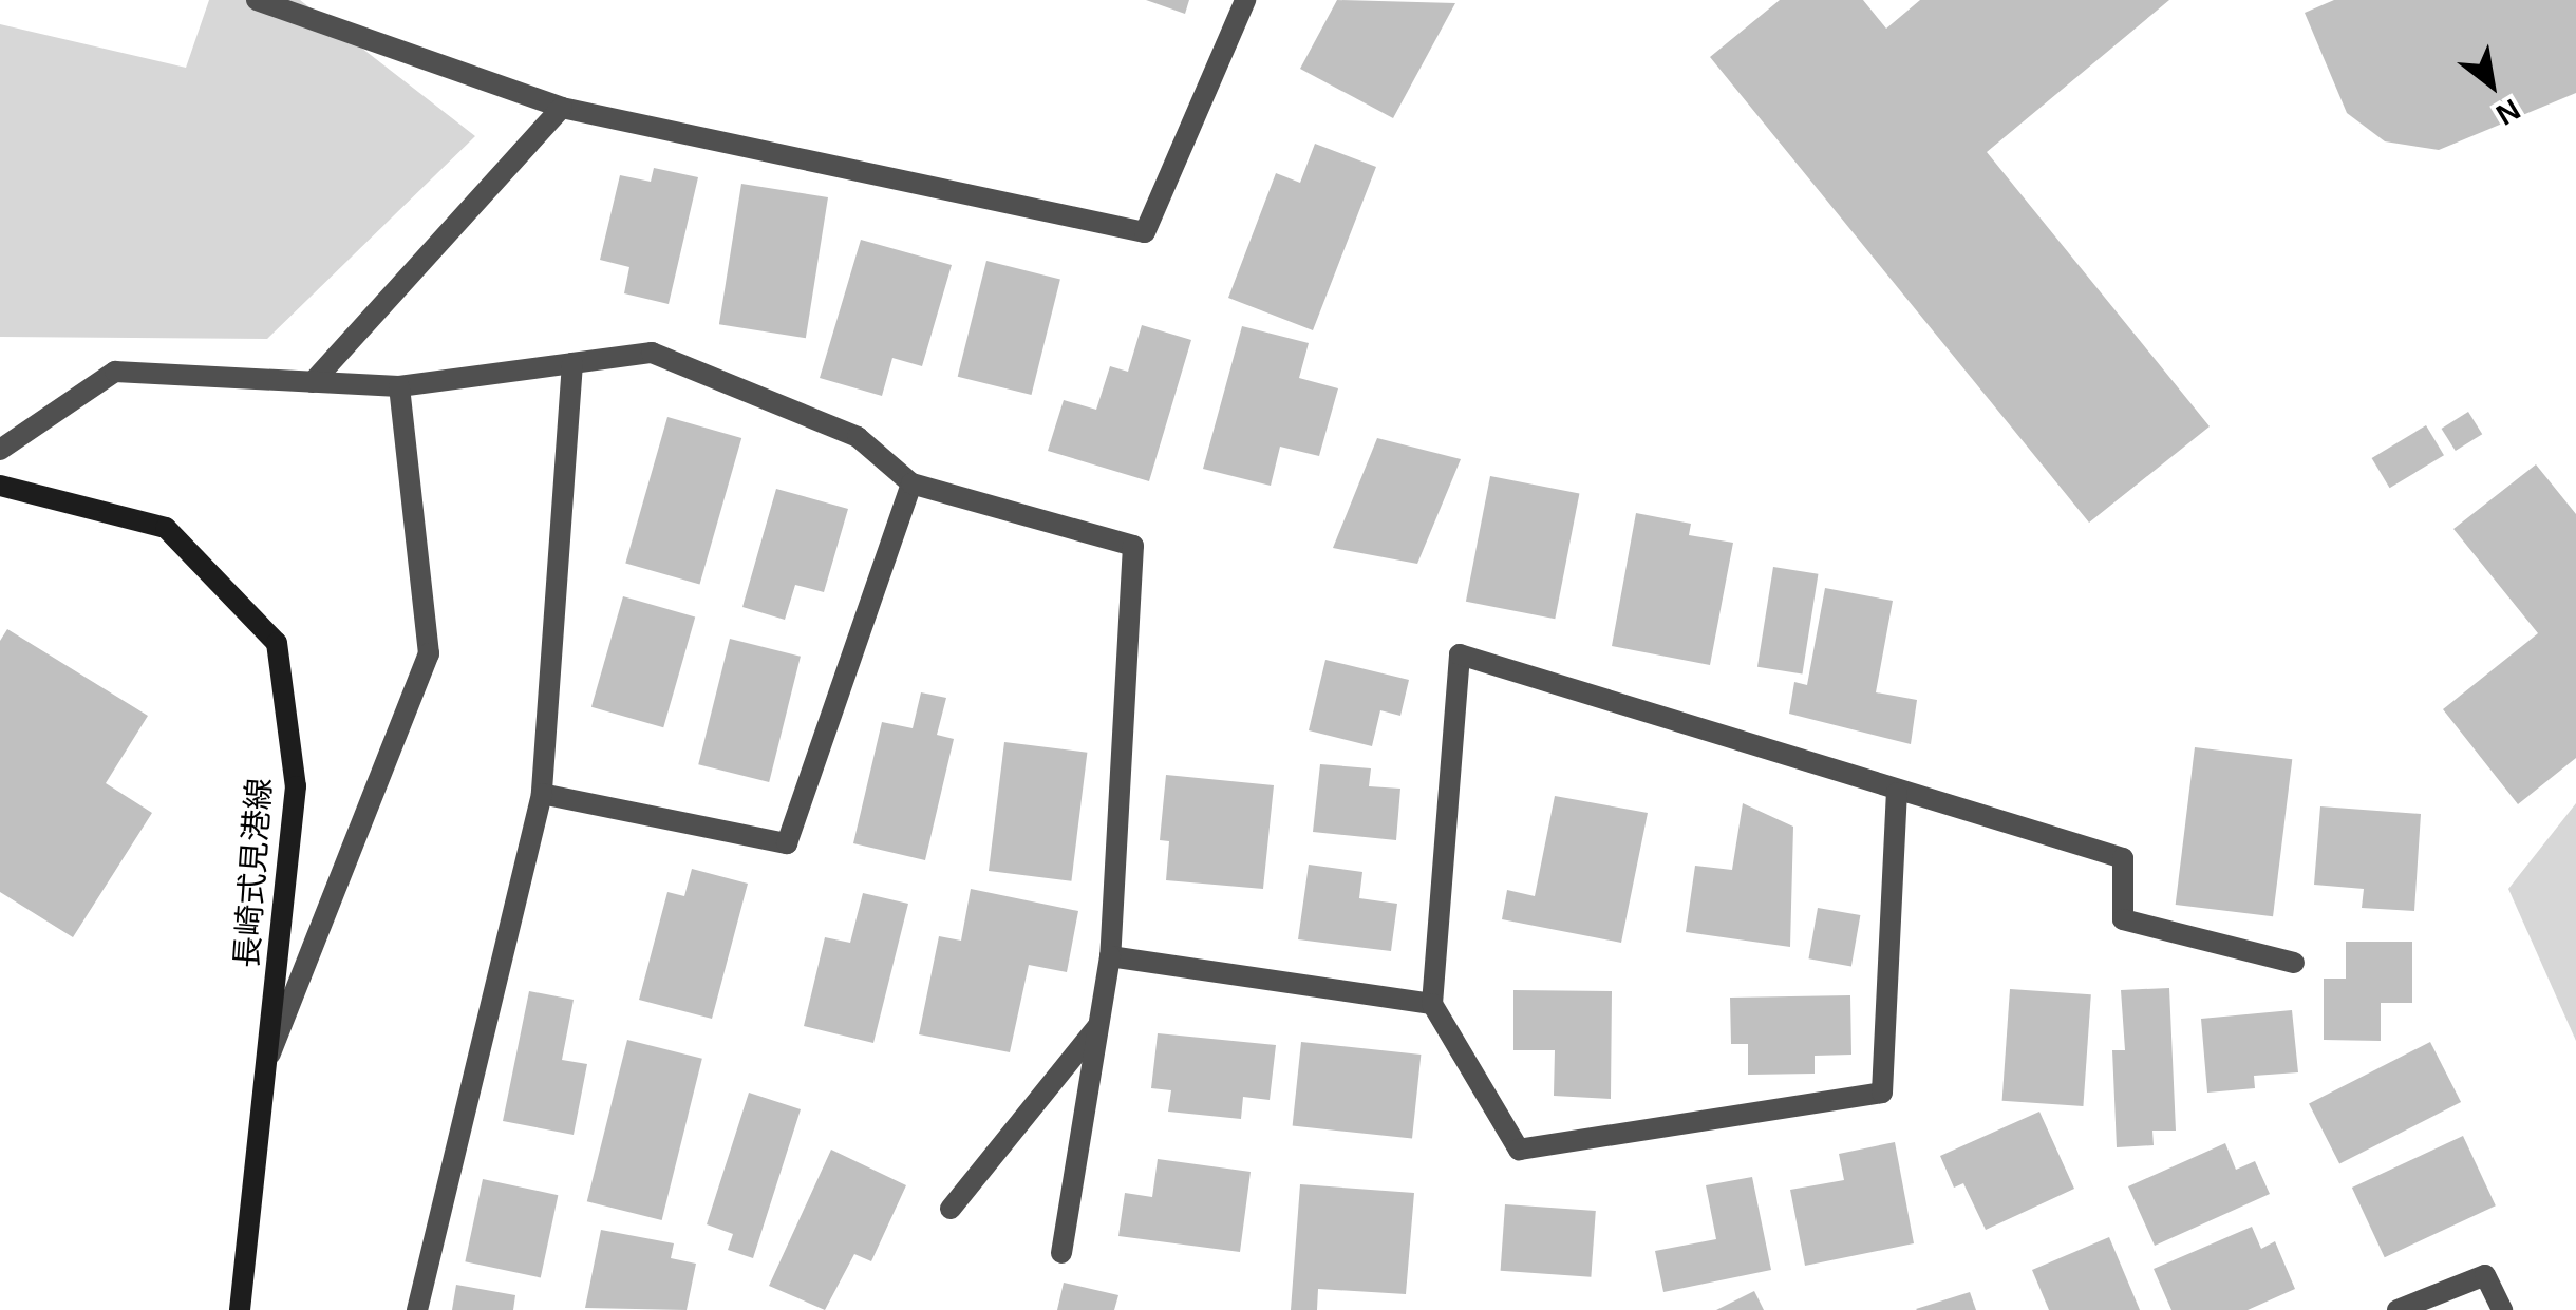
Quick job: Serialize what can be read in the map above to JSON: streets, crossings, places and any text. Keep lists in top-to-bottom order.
{
  "streets": {
    "main road": ["長崎式見港線"]
  },
  "north": "bottom right"
}
